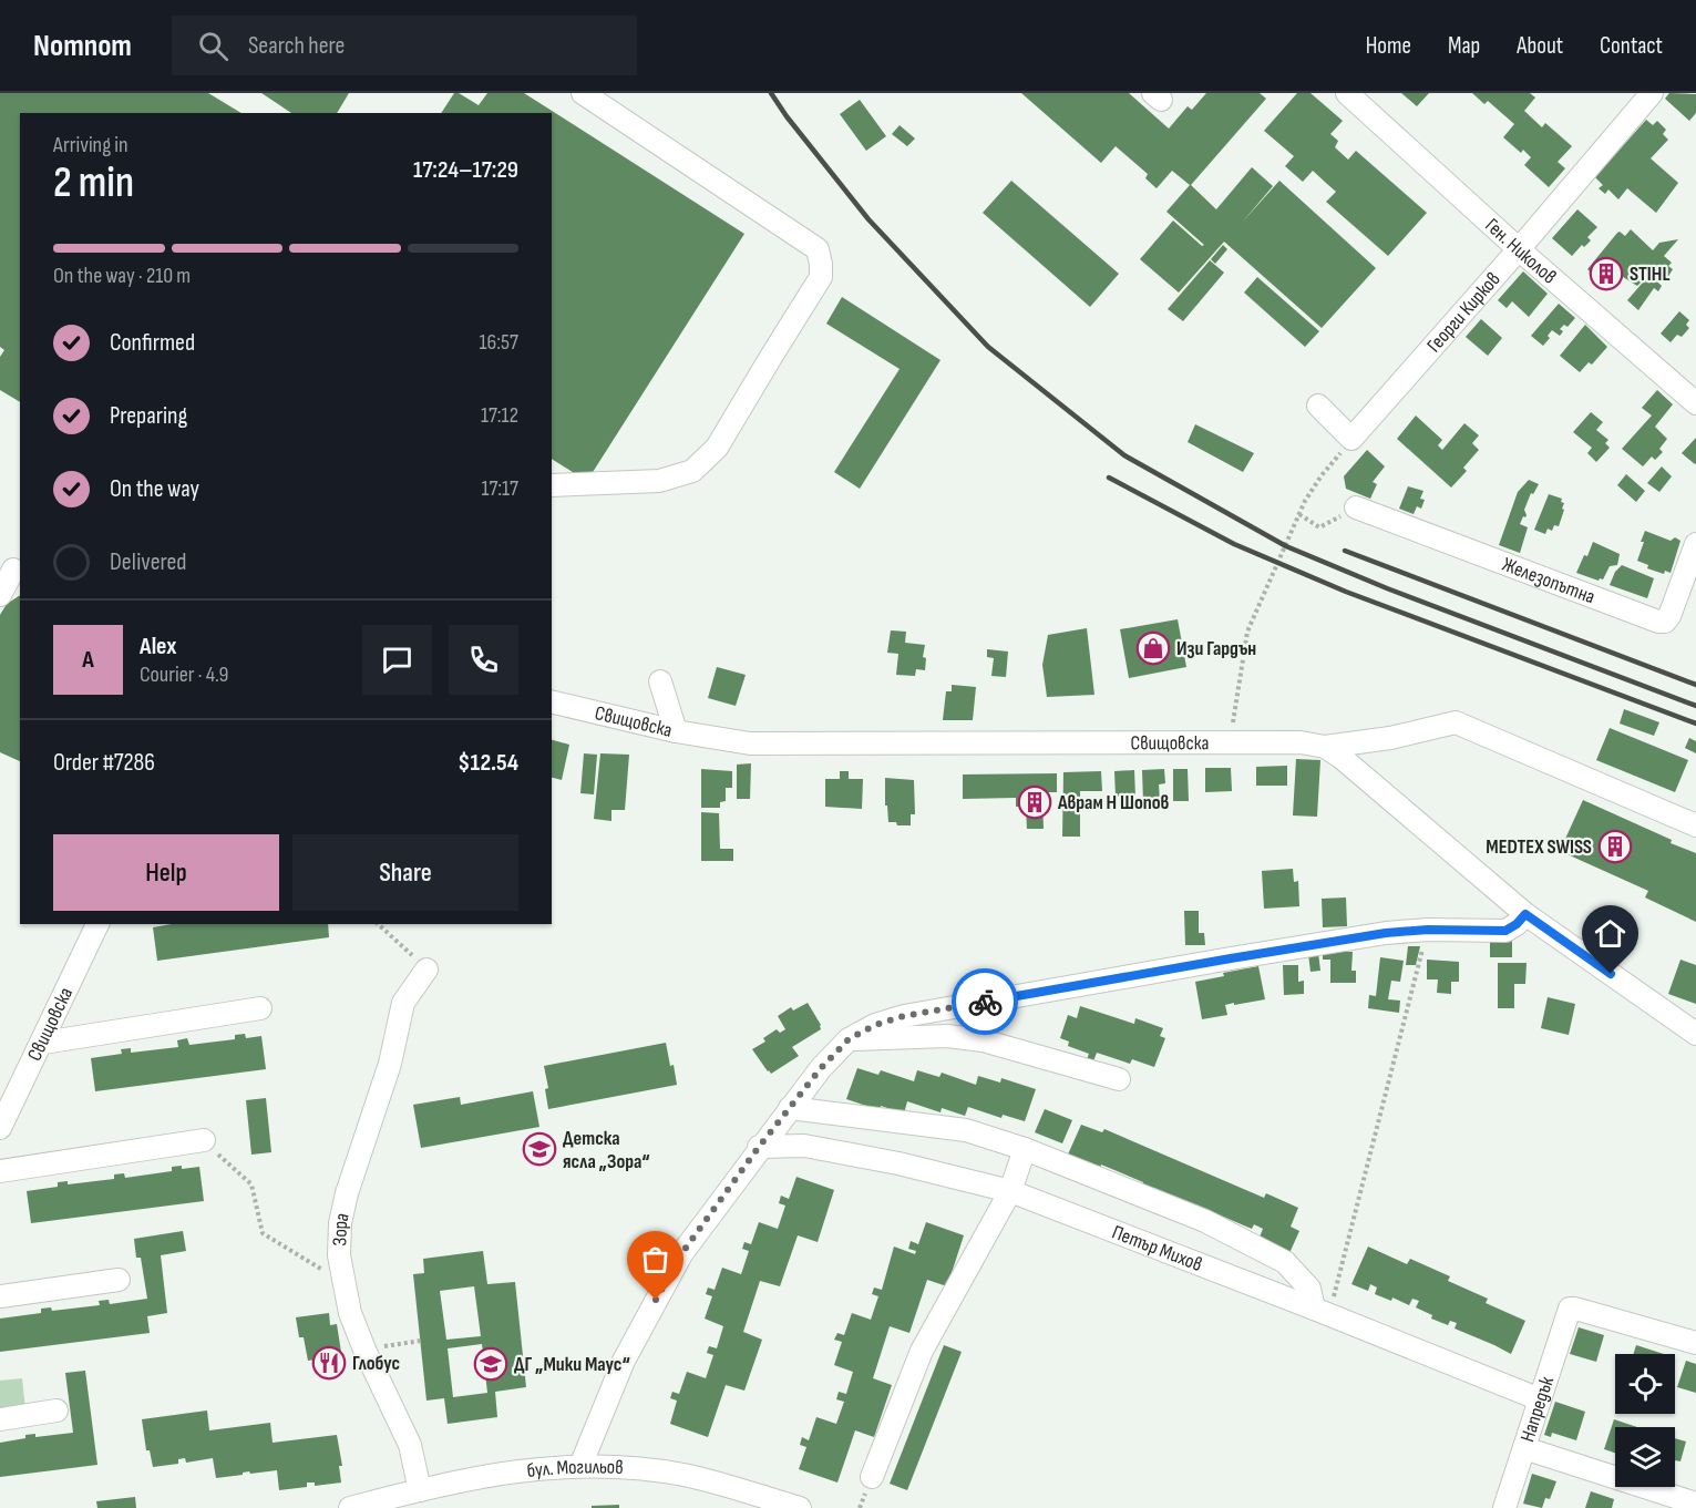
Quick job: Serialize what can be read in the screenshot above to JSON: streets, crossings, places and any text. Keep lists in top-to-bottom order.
{
  "streets": {
    "street": [
      "Ген. Николов",
      "Георги Кирков",
      "Железопътна",
      "Свищовска",
      "Зора",
      "Петър Михов",
      "Напредък",
      "бул. Могильов"
    ]
  },
  "crossings": [
    ["Ген. Николов", "Георги Кирков"],
    ["Зора", "бул. Могильов"],
    ["Петър Михов", "Напредък"]
  ],
  "places": {
    "building": ["STIHL", "Аврам Н Шопов", "MEDTEX SWISS"],
    "shop": ["Изи Гардън"],
    "school or university": ["Детска ясла „Зора“", "ДГ „Мики Маус“"],
    "restaurant": ["Глобус"]
  },
  "page": {
    "header": "Nomnom",
    "search": "Search here",
    "nav": [
      "Home",
      "Map",
      "About",
      "Contact"
    ],
    "heading": ["2 min", "Arriving in", "17:24–17:29"],
    "panel": [
      "Alex",
      "Courier · 4.9",
      "Order #7286",
      "$12.54"
    ],
    "bar": "On the way · 210 m",
    "list": [
      ["Confirmed", "16:57"],
      ["Preparing", "17:12"],
      ["On the way", "17:17"],
      "Delivered"
    ],
    "round": "A",
    "buttons": ["Help", "Share"]
  }
}
